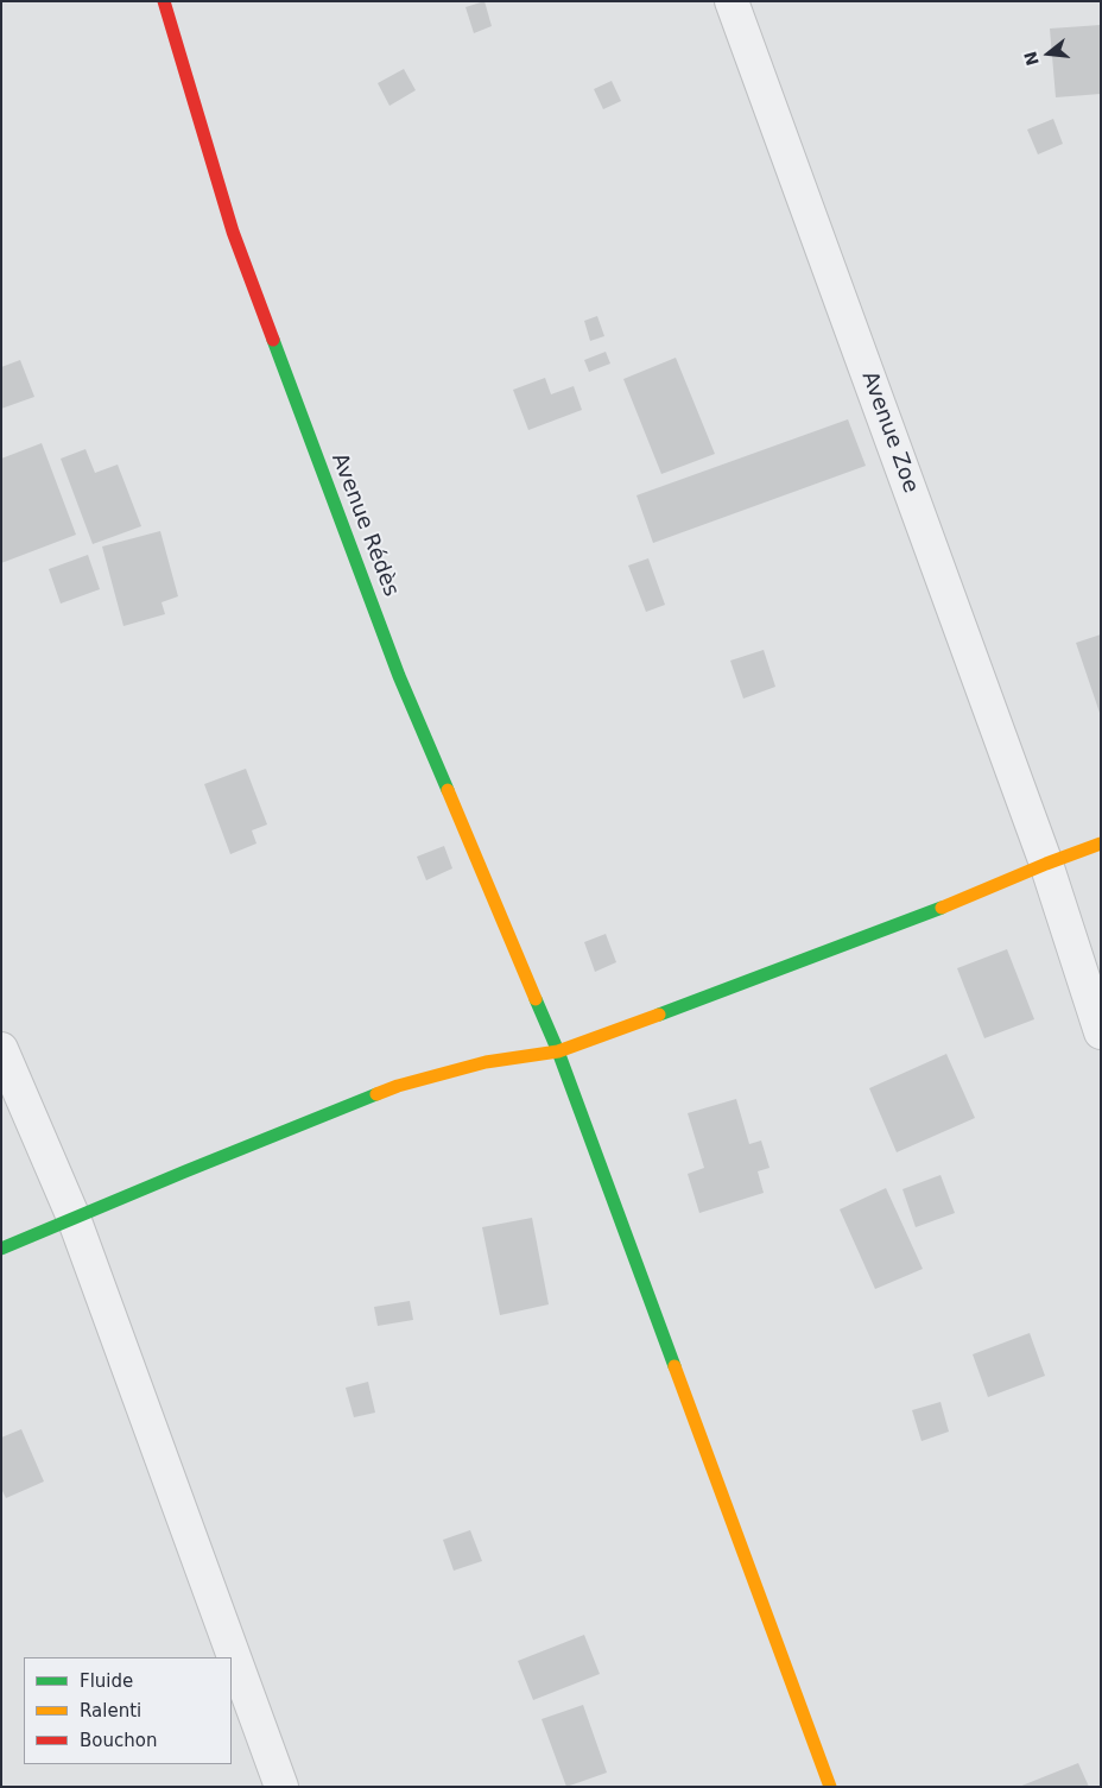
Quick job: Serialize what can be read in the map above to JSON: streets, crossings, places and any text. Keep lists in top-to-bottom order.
{
  "streets": {
    "street": ["Avenue Zoe", "Avenue Rédès"]
  },
  "legend": ["Fluide", "Ralenti", "Bouchon"],
  "north": "left"
}
